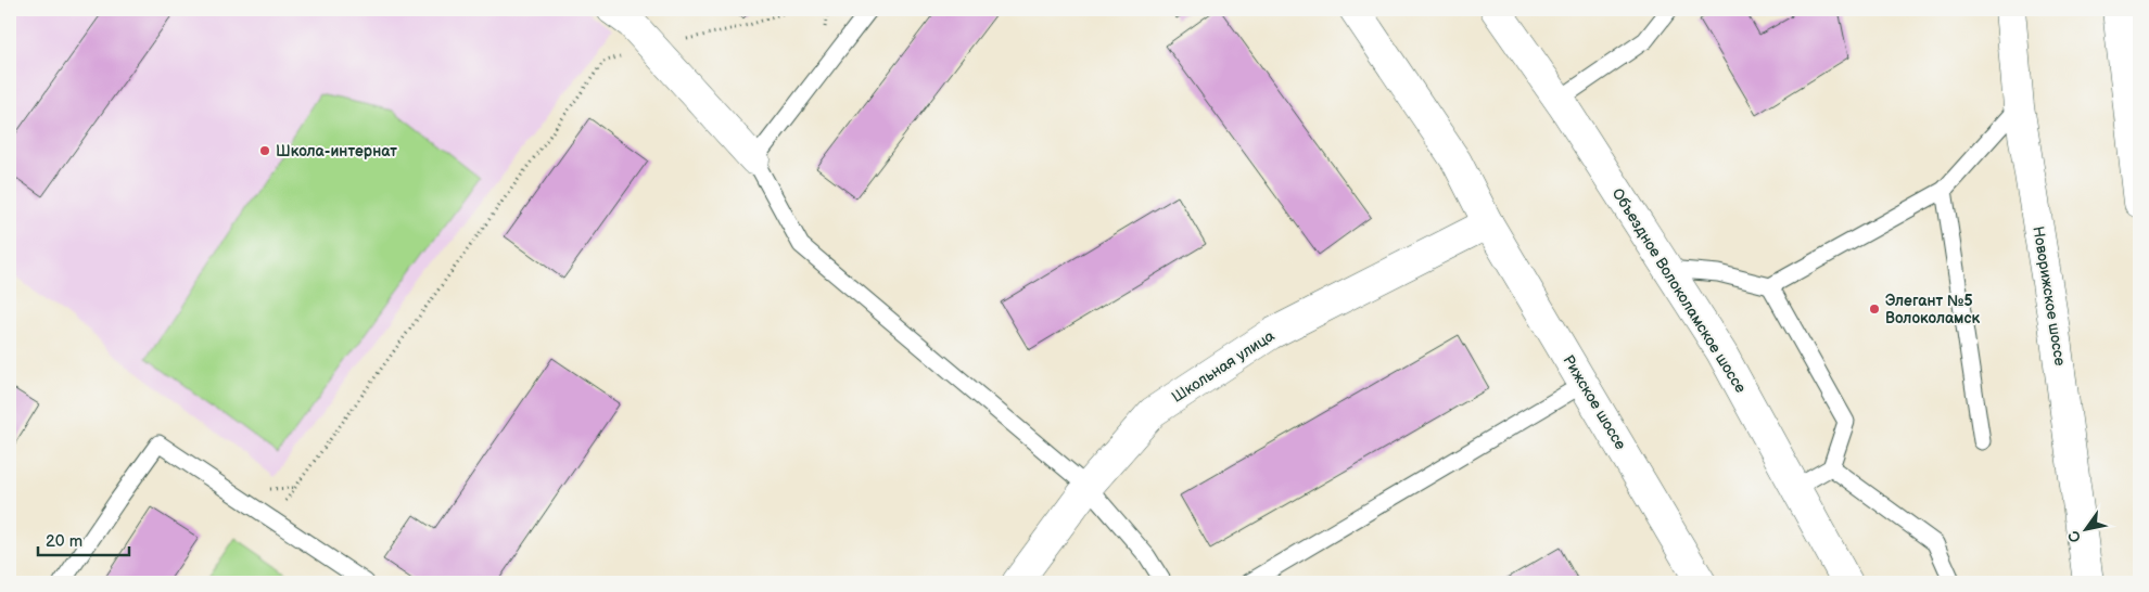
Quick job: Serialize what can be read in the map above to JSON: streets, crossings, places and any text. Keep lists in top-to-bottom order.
{
  "streets": {
    "main road": [
      "Объездное Волоколамское шоссе",
      "Новорижское шоссе",
      "Школьная улица",
      "Рижское шоссе"
    ]
  },
  "crossings": [
    ["Школьная улица", "Рижское шоссе"]
  ],
  "places": ["Школа-интернат", "Элегант №5 Волоколамск"],
  "scale_bar": "20 m",
  "north": "bottom left"
}
